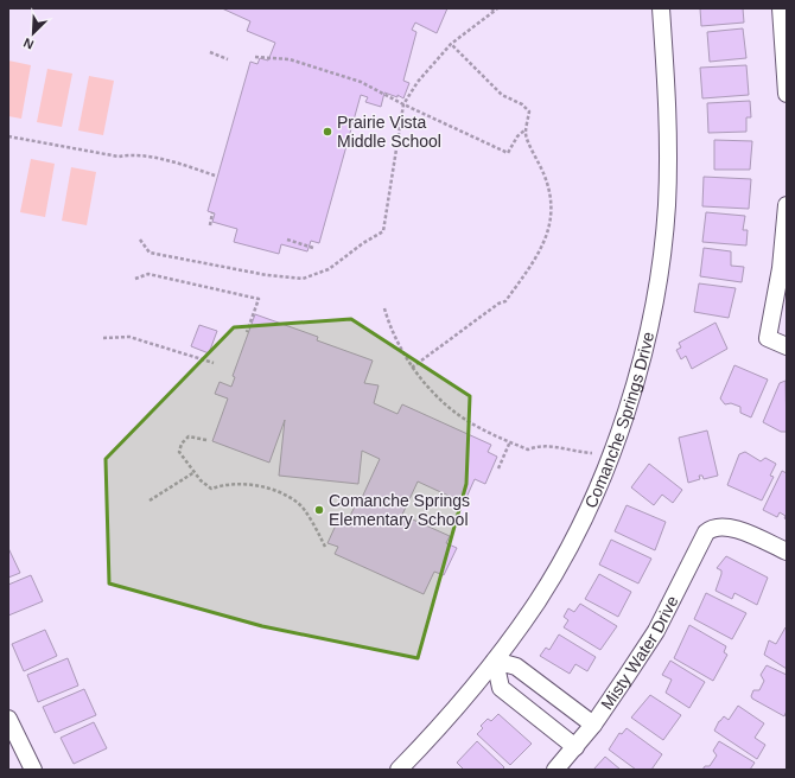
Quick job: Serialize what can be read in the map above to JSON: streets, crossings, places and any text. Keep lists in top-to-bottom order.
{
  "streets": {
    "street": ["Comanche Springs Drive", "Misty Water Drive"]
  },
  "places": ["Prairie Vista Middle School", "Comanche Springs Elementary School"],
  "north": "bottom left"
}
